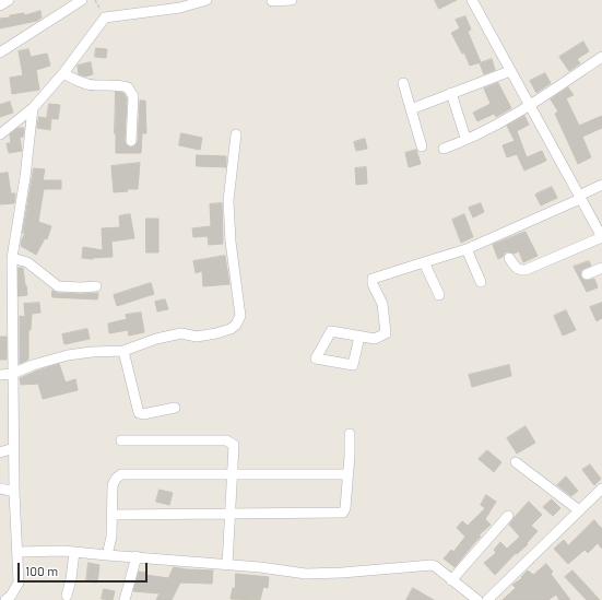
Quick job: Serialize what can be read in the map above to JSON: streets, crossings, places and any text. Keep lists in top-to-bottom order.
{
  "scale_bar": "100 m"
}
